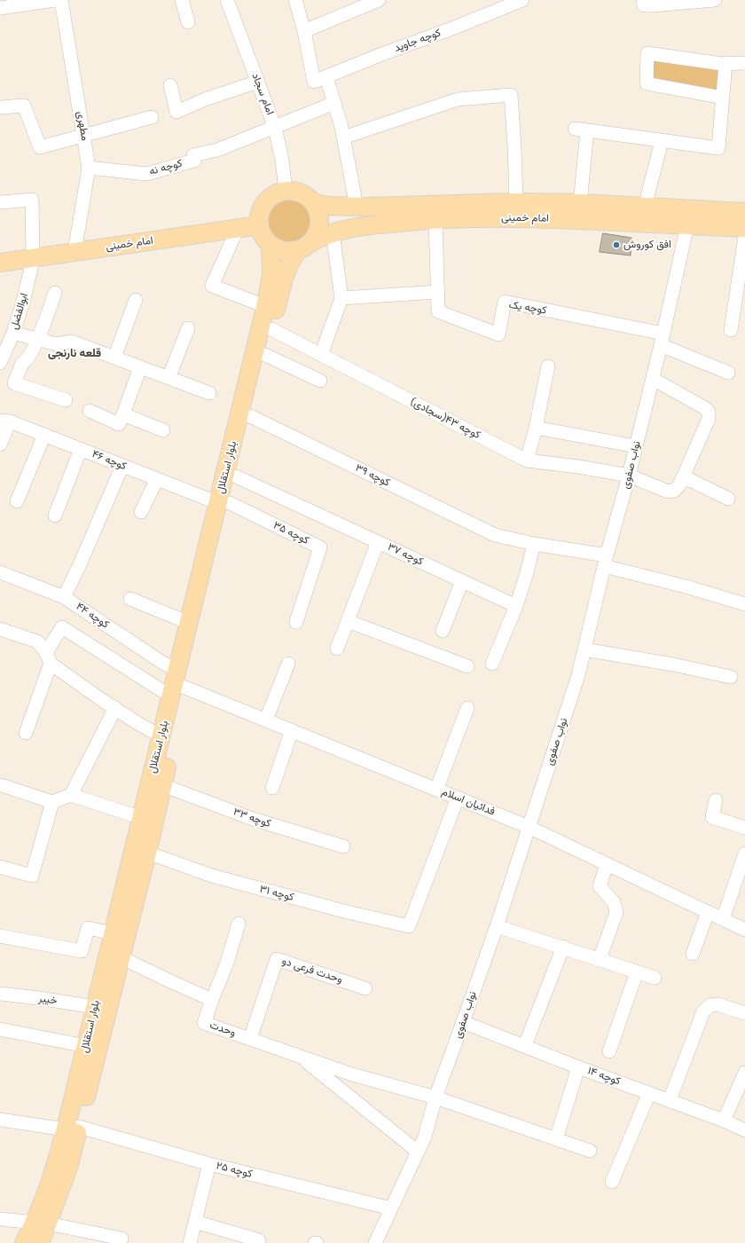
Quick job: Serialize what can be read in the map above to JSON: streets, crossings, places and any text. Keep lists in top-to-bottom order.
{
  "streets": {
    "main road": ["امام خمینی", "بلوار استقلال"],
    "street": [
      "کوچه جاوید",
      "امام سجاد",
      "مطهری",
      "کوچه نه",
      "کوچه یک",
      "ابوالفضل",
      "کوچه ۴۳(سجادی)",
      "کوچه ۴۶",
      "نواب صفوی",
      "کوچه ۳۹",
      "کوچه ۳۵",
      "کوچه ۳۷",
      "کوچه ۴۴",
      "فدائیان اسلام",
      "کوچه ۳۳",
      "کوچه ۳۱",
      "وحدت فرعی دو",
      "خیبر",
      "وحدت",
      "کوچه ۱۴",
      "کوچه ۲۵"
    ]
  },
  "crossings": [
    ["امام سجاد", "کوچه نه"],
    ["امام سجاد", "امام خمینی"],
    ["امام سجاد", "بلوار استقلال"],
    ["مطهری", "کوچه نه"],
    ["مطهری", "امام خمینی"],
    ["امام خمینی", "ابوالفضل"],
    ["امام خمینی", "نواب صفوی"],
    ["امام خمینی", "بلوار استقلال"],
    ["کوچه یک", "نواب صفوی"],
    ["کوچه ۴۳(سجادی)", "نواب صفوی"],
    ["کوچه ۴۳(سجادی)", "بلوار استقلال"],
    ["کوچه ۴۶", "بلوار استقلال"],
    ["کوچه ۴۶", "کوچه ۳۵"],
    ["نواب صفوی", "کوچه ۳۹"],
    ["نواب صفوی", "فدائیان اسلام"],
    ["نواب صفوی", "وحدت"],
    ["نواب صفوی", "کوچه ۱۴"],
    ["نواب صفوی", "کوچه ۲۵"],
    ["بلوار استقلال", "کوچه ۳۹"],
    ["بلوار استقلال", "کوچه ۳۵"],
    ["بلوار استقلال", "کوچه ۳۷"],
    ["بلوار استقلال", "کوچه ۴۴"],
    ["بلوار استقلال", "فدائیان اسلام"],
    ["بلوار استقلال", "کوچه ۳۳"],
    ["بلوار استقلال", "کوچه ۳۱"],
    ["بلوار استقلال", "خیبر"],
    ["بلوار استقلال", "کوچه ۲۵"],
    ["کوچه ۴۴", "فدائیان اسلام"],
    ["فدائیان اسلام", "کوچه ۳۱"],
    ["وحدت فرعی دو", "وحدت"]
  ],
  "districts": ["قلعه نارنجی"],
  "places": ["افق کوروش"]
}
